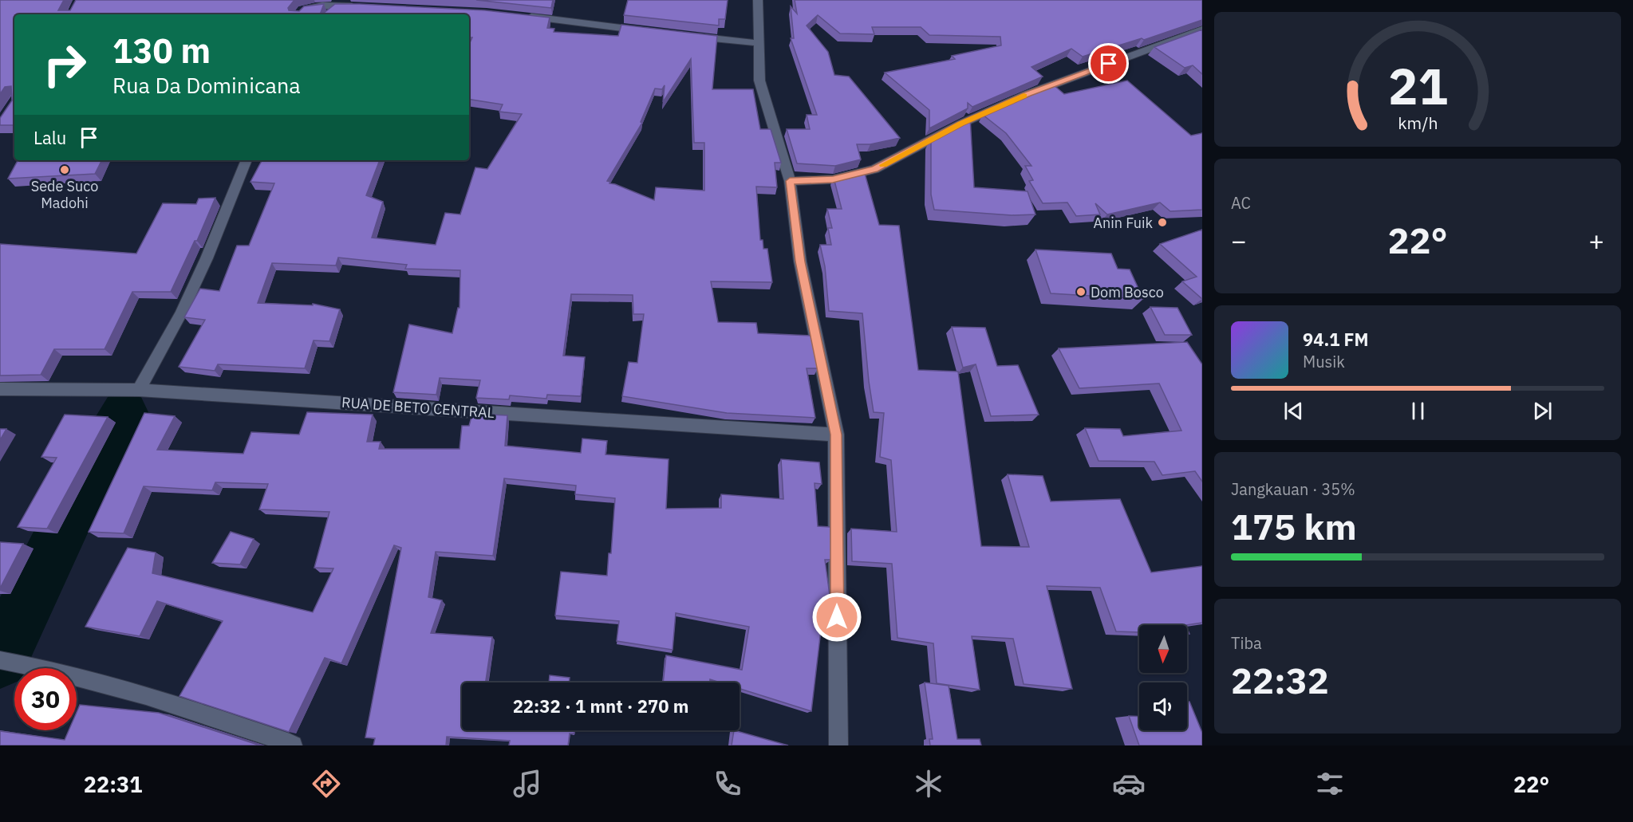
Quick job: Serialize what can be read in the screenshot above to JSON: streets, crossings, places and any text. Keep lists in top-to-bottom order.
{
  "streets": {
    "street": ["RUA DE BETO CENTRAL"]
  },
  "places": ["Sede Suco Madohi", "Anin Fuik", "Dom Bosco"],
  "north": "bottom",
  "page": {
    "turn": ["130 m", "Rua Da Dominicana"],
    "then": "Lalu",
    "tile": [
      "AC",
      ["Jangkauan · 35%", "175 km"],
      ["Tiba", "22:32"]
    ],
    "heat": ["−", "22°", "+"],
    "song": ["94.1 FM", "Musik"],
    "limit": "30",
    "trip": "22:32 · 1 mnt · 270 m",
    "tabs": ["22:31", "22°"],
    "gauge": ["21", "km/h"]
  }
}
